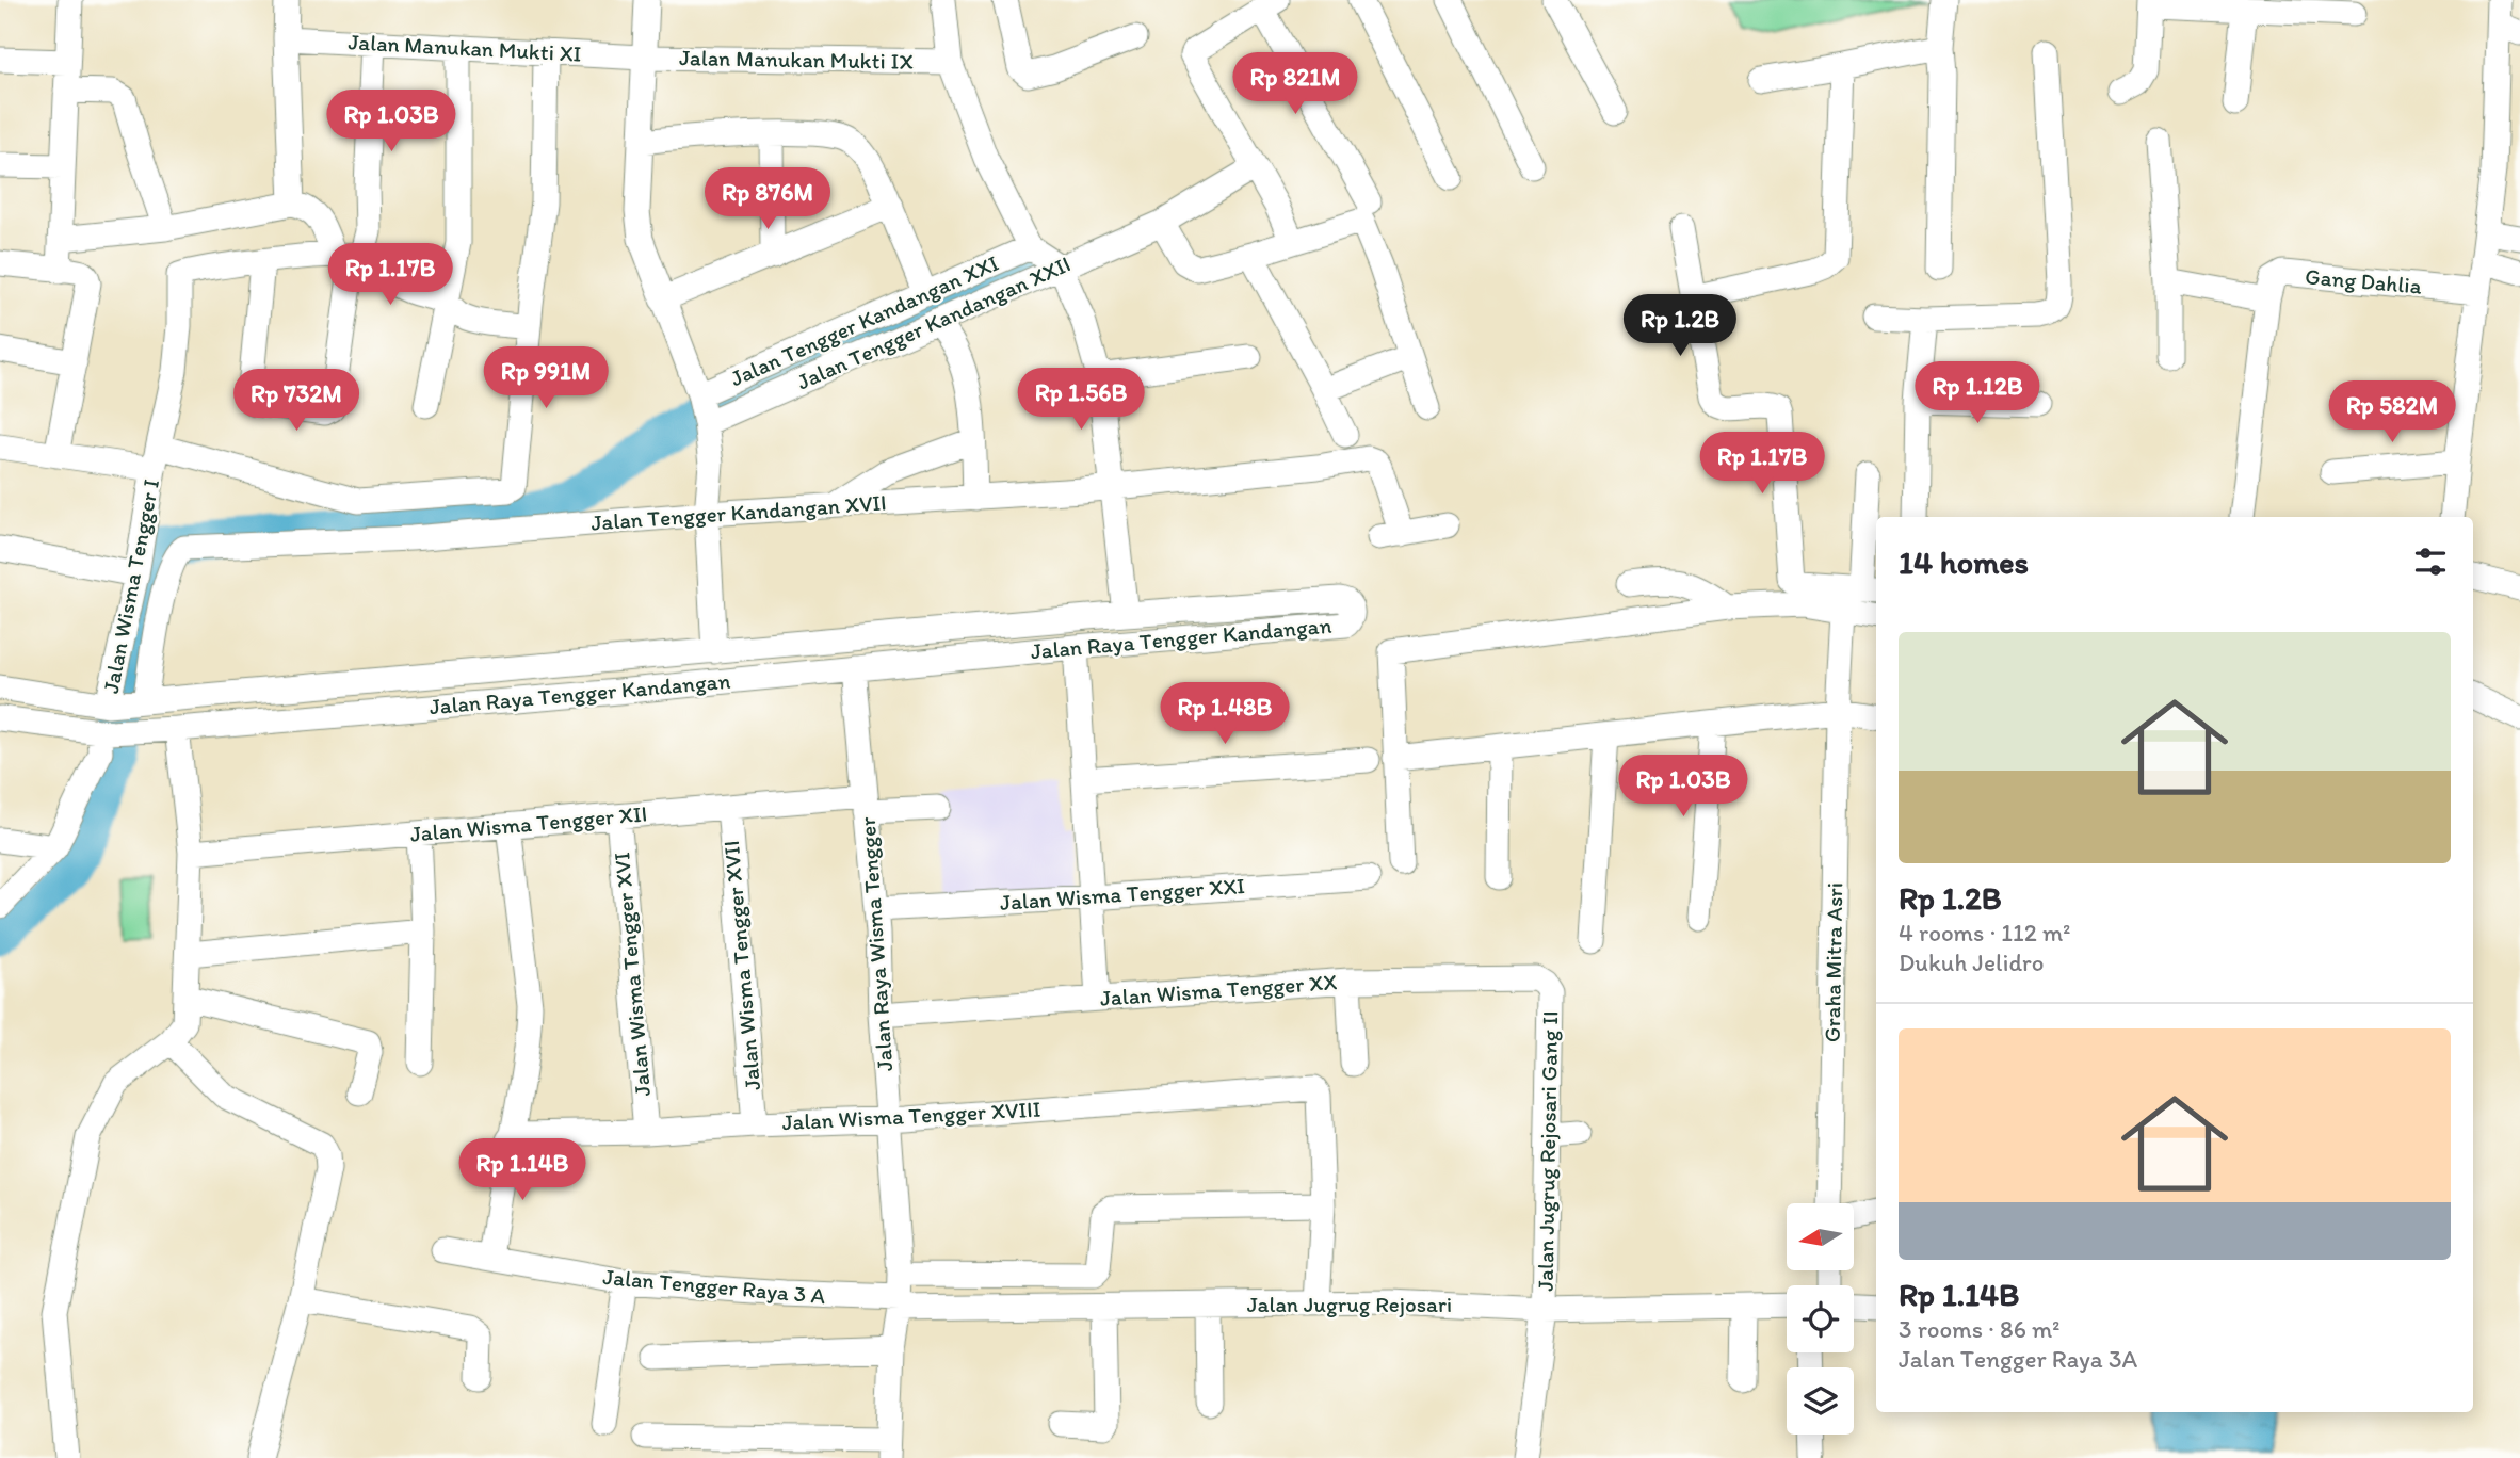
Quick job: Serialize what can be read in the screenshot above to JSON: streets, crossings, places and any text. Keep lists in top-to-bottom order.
{
  "streets": {
    "street": [
      "Jalan Manukan Mukti XI",
      "Jalan Manukan Mukti IX",
      "Gang Dahlia",
      "Jalan Tengger Kandangan XXI",
      "Jalan Tengger Kandangan XXII",
      "Jalan Tengger Kandangan XVII",
      "Jalan Wisma Tengger I",
      "Jalan Raya Tengger Kandangan",
      "Jalan Wisma Tengger XII",
      "Jalan Wisma Tengger XXI",
      "Jalan Raya Wisma Tengger",
      "Graha Mitra Asri",
      "Jalan Wisma Tengger XVII",
      "Jalan Wisma Tengger XVI",
      "Jalan Wisma Tengger XX",
      "Jalan Wisma Tengger XVIII",
      "Jalan Jugrug Rejosari Gang II",
      "Jalan Tengger Raya 3 A",
      "Jalan Jugrug Rejosari"
    ]
  },
  "crossings": [
    ["Jalan Manukan Mukti XI", "Jalan Manukan Mukti IX"],
    ["Jalan Tengger Kandangan XXI", "Jalan Tengger Kandangan XXII"],
    ["Jalan Tengger Kandangan XVII", "Jalan Wisma Tengger I"],
    ["Jalan Tengger Kandangan XVII", "Jalan Raya Tengger Kandangan"],
    ["Jalan Wisma Tengger I", "Jalan Raya Tengger Kandangan"],
    ["Jalan Raya Tengger Kandangan", "Jalan Raya Wisma Tengger"],
    ["Jalan Wisma Tengger XII", "Jalan Raya Wisma Tengger"],
    ["Jalan Wisma Tengger XII", "Jalan Wisma Tengger XVII"],
    ["Jalan Wisma Tengger XII", "Jalan Wisma Tengger XVI"],
    ["Jalan Wisma Tengger XXI", "Jalan Raya Wisma Tengger"],
    ["Jalan Raya Wisma Tengger", "Jalan Wisma Tengger XX"],
    ["Jalan Raya Wisma Tengger", "Jalan Wisma Tengger XVIII"],
    ["Jalan Raya Wisma Tengger", "Jalan Tengger Raya 3 A"],
    ["Jalan Raya Wisma Tengger", "Jalan Jugrug Rejosari"],
    ["Jalan Wisma Tengger XVII", "Jalan Wisma Tengger XVIII"],
    ["Jalan Wisma Tengger XVI", "Jalan Wisma Tengger XVIII"],
    ["Jalan Wisma Tengger XX", "Jalan Jugrug Rejosari Gang II"],
    ["Jalan Jugrug Rejosari Gang II", "Jalan Jugrug Rejosari"],
    ["Jalan Tengger Raya 3 A", "Jalan Jugrug Rejosari"]
  ],
  "north": "left",
  "page": {
    "price": [
      "Rp 821M",
      "Rp 1.03B",
      "Rp 876M",
      "Rp 1.17B",
      "Rp 1.2B",
      "Rp 991M",
      "Rp 1.12B",
      "Rp 1.56B",
      "Rp 732M",
      "Rp 582M",
      "Rp 1.17B",
      "Rp 1.48B",
      "Rp 1.03B",
      "Rp 1.14B"
    ],
    "heading": "14 homes",
    "list": [
      {
        "name": "Rp 1.2B",
        "note": "4 rooms · 112 m² · Dukuh Jelidro"
      },
      {
        "name": "Rp 1.14B",
        "note": "3 rooms · 86 m² · Jalan Tengger Raya 3A"
      }
    ]
  }
}
